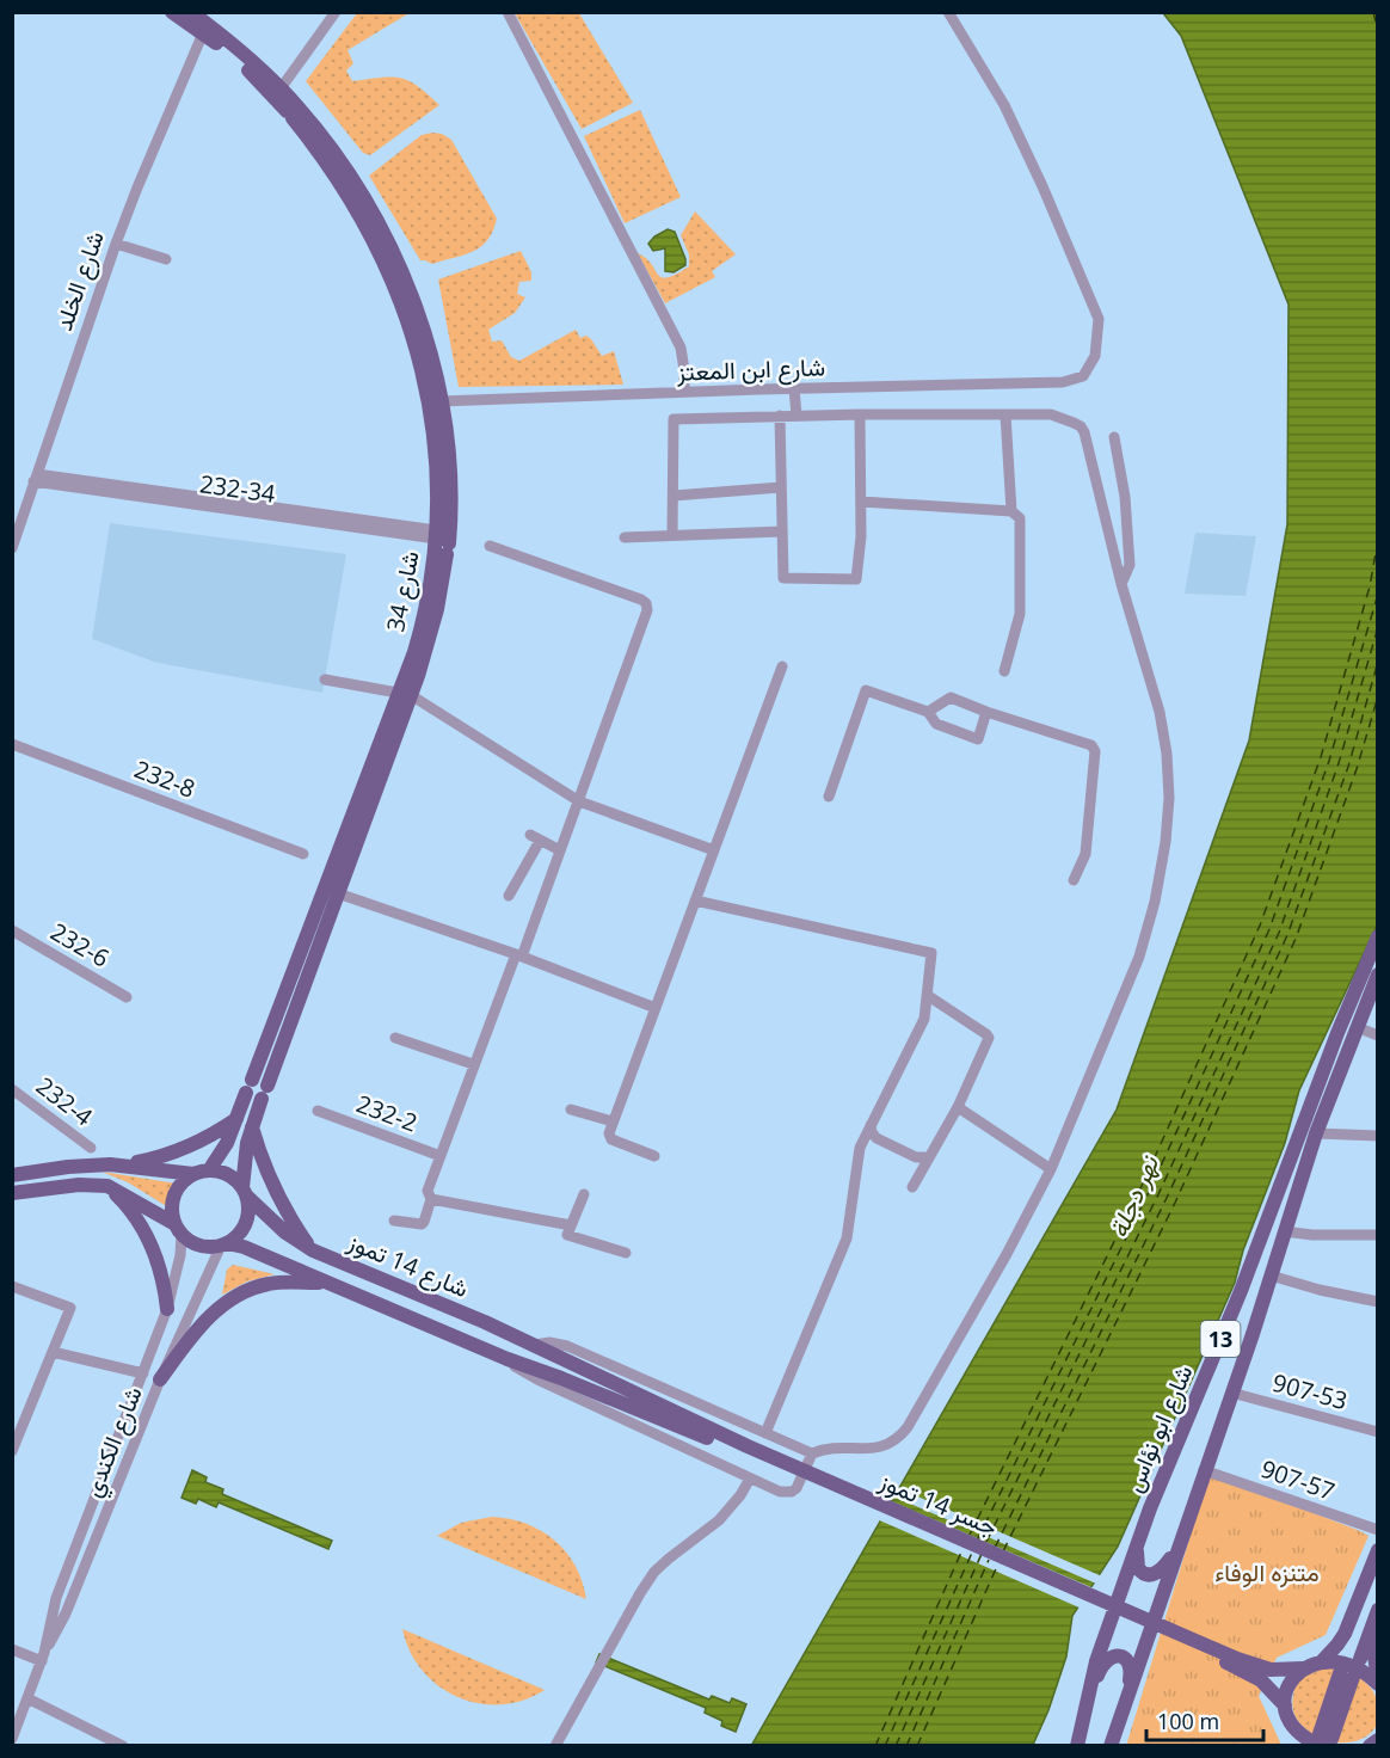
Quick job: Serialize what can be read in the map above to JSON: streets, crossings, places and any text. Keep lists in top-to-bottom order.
{
  "streets": {
    "main road": [
      "شارع 34",
      "شارع 14 تموز",
      "13",
      "شارع ابو نؤاس",
      "جسر 14 تموز"
    ],
    "street": [
      "شارع الخلد",
      "شارع ابن المعتز",
      "232-34",
      "232-8",
      "232-6",
      "232-4",
      "232-2",
      "907-53",
      "شارع الكندي",
      "907-57"
    ]
  },
  "crossings": [
    ["شارع الخلد", "232-34"],
    ["شارع الخلد", "شارع 34"],
    ["شارع ابن المعتز", "شارع 34"],
    ["232-34", "شارع 34"],
    ["شارع 34", "شارع 14 تموز"],
    ["شارع 34", "شارع الكندي"],
    ["شارع 14 تموز", "شارع الكندي"],
    ["شارع 14 تموز", "جسر 14 تموز"],
    ["13", "907-53"],
    ["13", "907-57"]
  ],
  "water": ["نهر دجلة"],
  "parks": ["متنزه الوفاء"],
  "scale_bar": "100 m"
}
